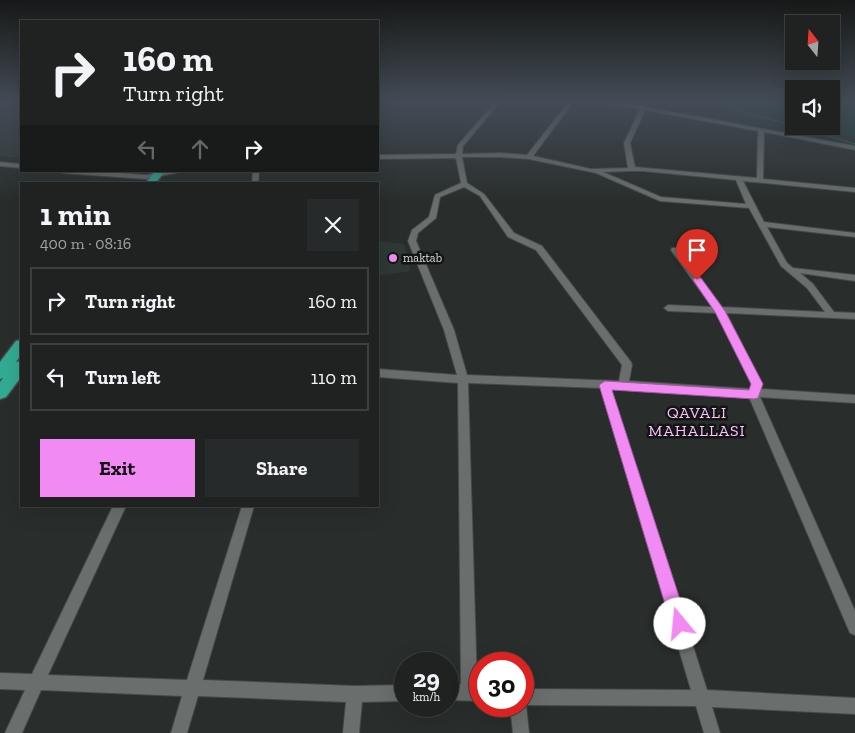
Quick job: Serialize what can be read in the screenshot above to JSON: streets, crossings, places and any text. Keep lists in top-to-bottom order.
{
  "districts": ["QAVALI MAHALLASI"],
  "places": ["maktab"],
  "north": "top",
  "page": {
    "turn": ["160 m", "Turn right"],
    "heading": ["1 min", "400 m · 08:16"],
    "list": [
      {
        "name": "Turn right",
        "value": "160 m"
      },
      {
        "name": "Turn left",
        "value": "110 m"
      }
    ],
    "buttons": ["Exit", "Share"],
    "speed": "29 km/h",
    "limit": "30"
  }
}
